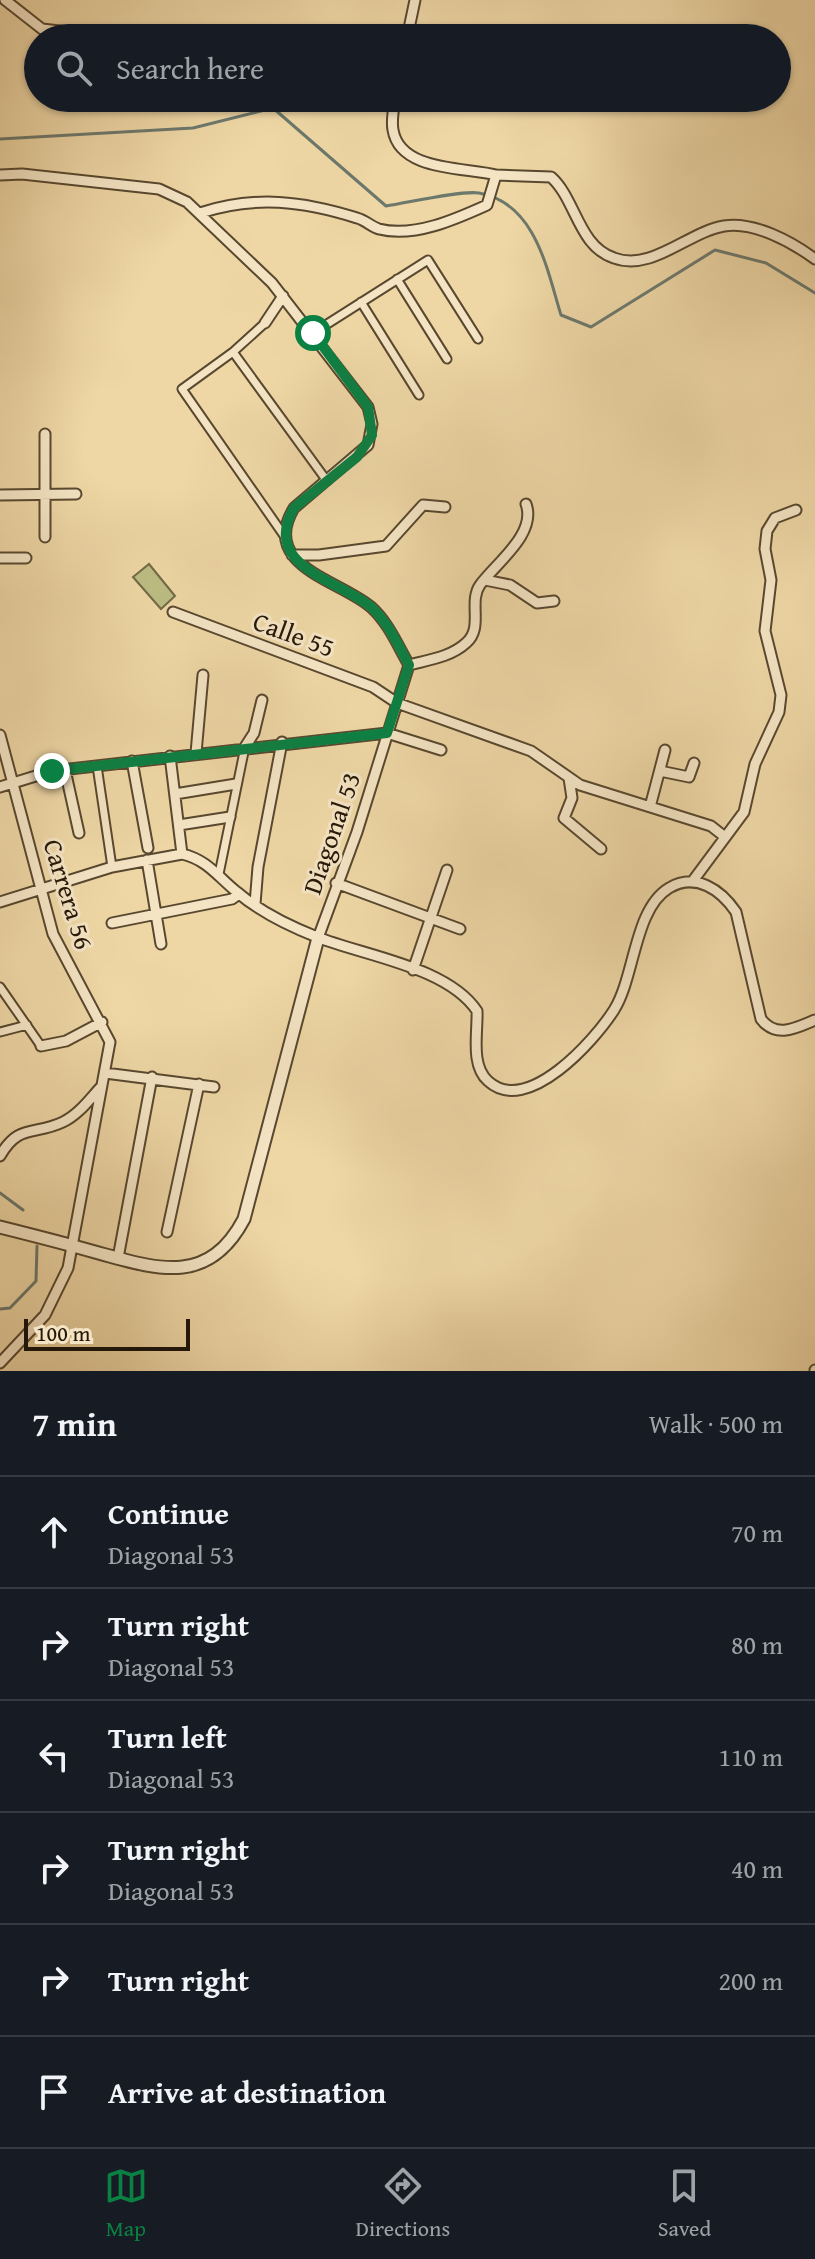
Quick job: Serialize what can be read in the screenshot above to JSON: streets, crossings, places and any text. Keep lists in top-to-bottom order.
{
  "streets": {
    "street": ["Calle 55", "Diagonal 53", "Carrera 56"]
  },
  "crossings": [
    ["Calle 55", "Diagonal 53"],
    ["Diagonal 53", "Carrera 56"]
  ],
  "scale_bar": "100 m",
  "page": {
    "search": "Search here",
    "scale": "100 m",
    "heading": ["7 min", "Walk · 500 m"],
    "list": [
      ["Continue", "Diagonal 53", "70 m"],
      ["Turn right", "Diagonal 53", "80 m"],
      ["Turn left", "Diagonal 53", "110 m"],
      ["Turn right", "Diagonal 53", "40 m"],
      ["Turn right", "200 m"],
      "Arrive at destination"
    ],
    "nav": ["Map", "Directions", "Saved"]
  }
}
